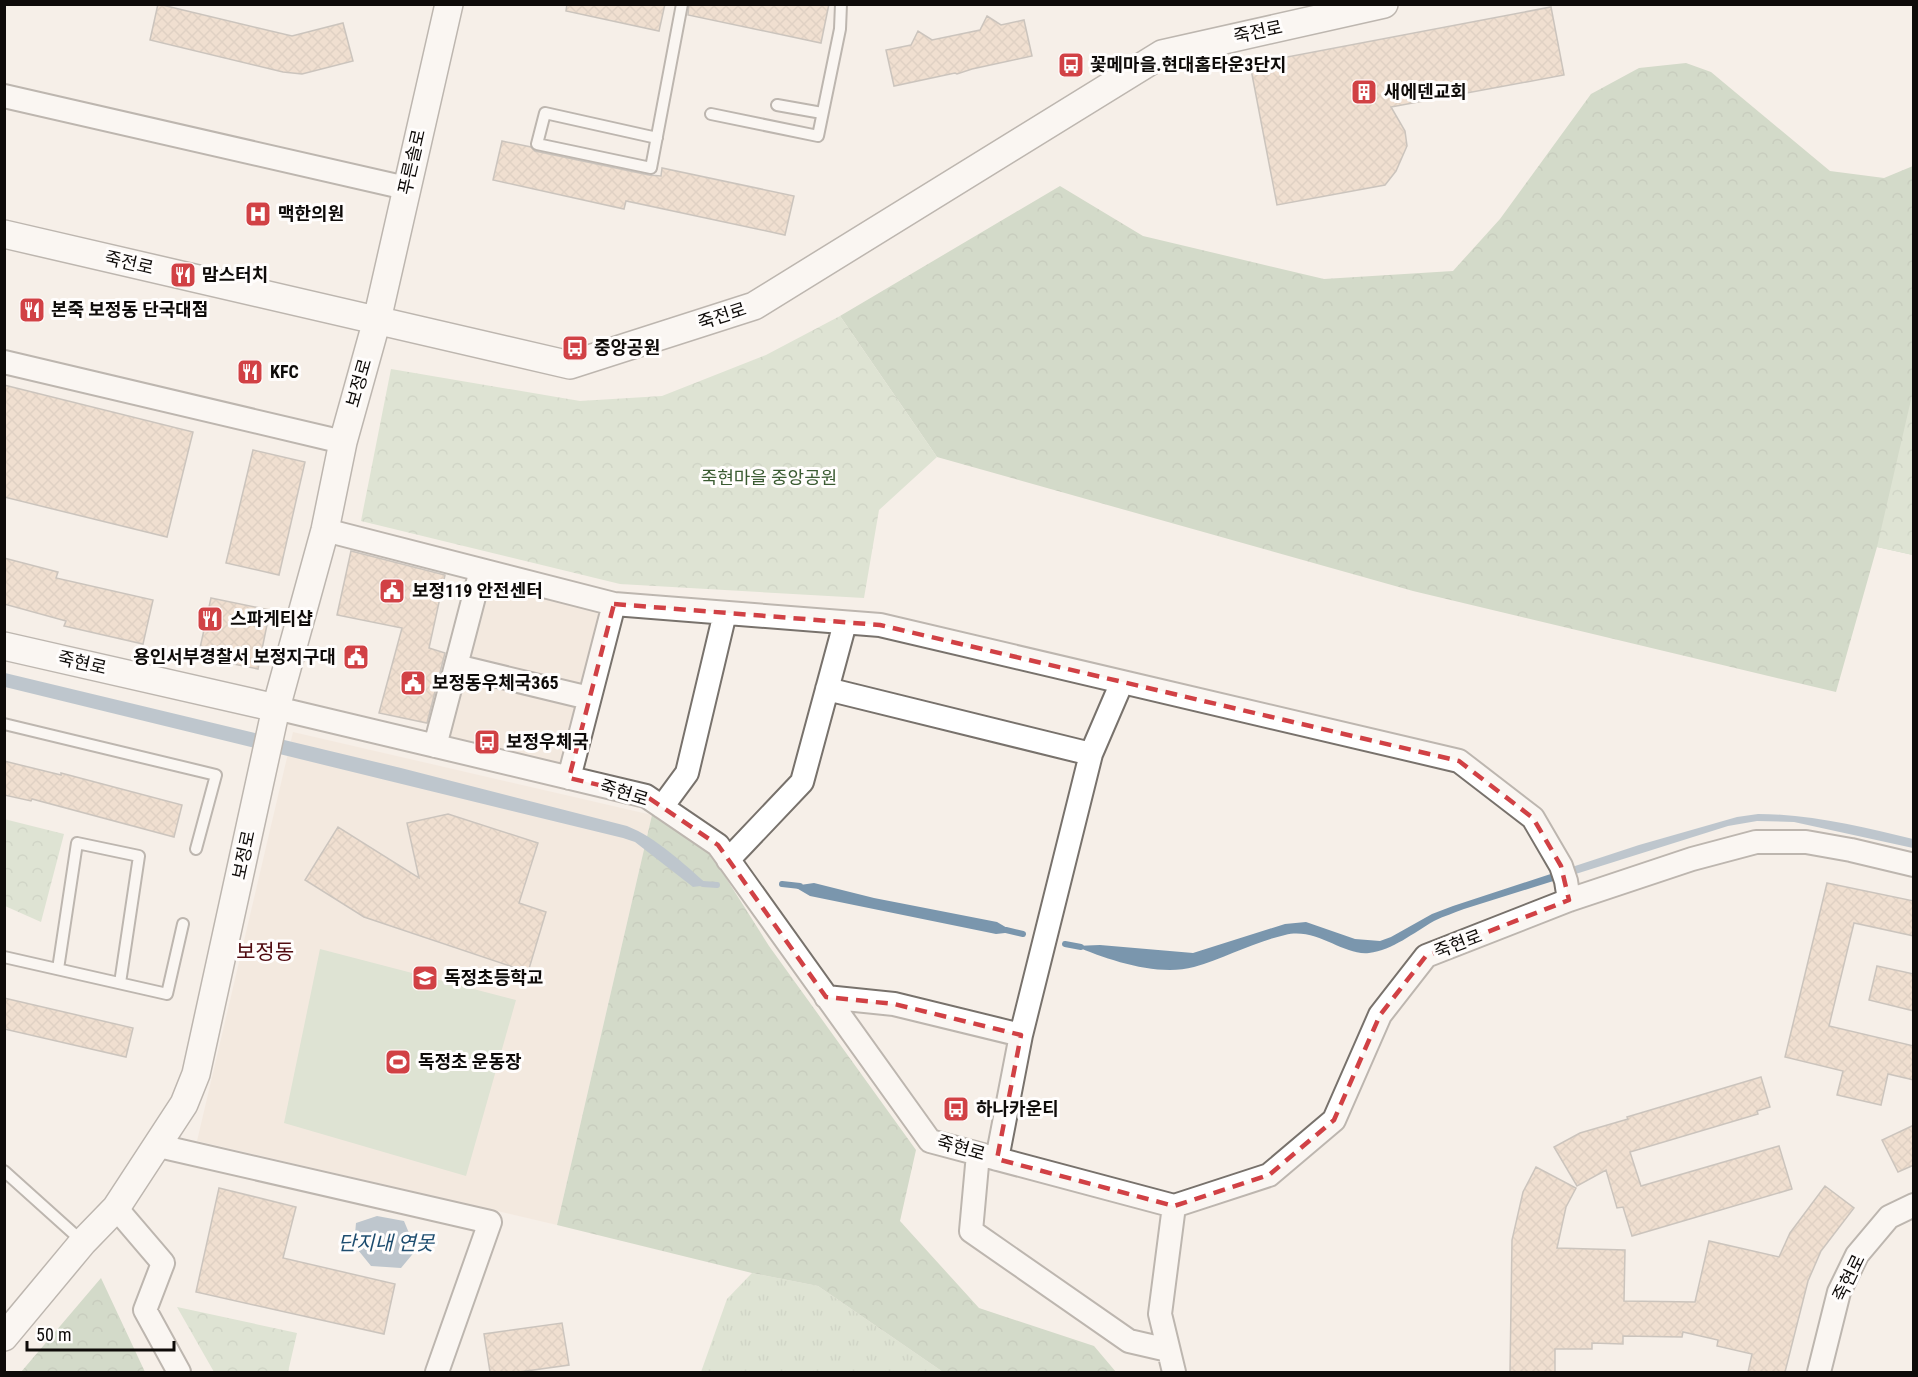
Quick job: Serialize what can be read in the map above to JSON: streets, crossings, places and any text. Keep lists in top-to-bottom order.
{
  "streets": {
    "street": [
      "죽전로",
      "푸른솔로",
      "보정로",
      "죽현로"
    ]
  },
  "crossings": [
    ["죽전로", "푸른솔로"],
    ["죽전로", "보정로"],
    ["푸른솔로", "보정로"],
    ["보정로", "죽현로"]
  ],
  "districts": ["보정동"],
  "water": ["단지내 연못"],
  "parks": ["죽현마을 중앙공원"],
  "places": {
    "bus stop": [
      "꽃메마을.현대홈타운3단지",
      "중앙공원",
      "보정우체국",
      "하나카운티"
    ],
    "building": ["새에덴교회"],
    "hospital": ["맥한의원"],
    "restaurant": [
      "맘스터치",
      "본죽 보정동 단국대점",
      "KFC",
      "스파게티샵"
    ],
    "public building": ["보정119 안전센터", "용인서부경찰서 보정지구대", "보정동우체국365"],
    "school or university": ["독정초등학교"],
    "sports": ["독정초 운동장"]
  },
  "scale_bar": "50 m"
}
